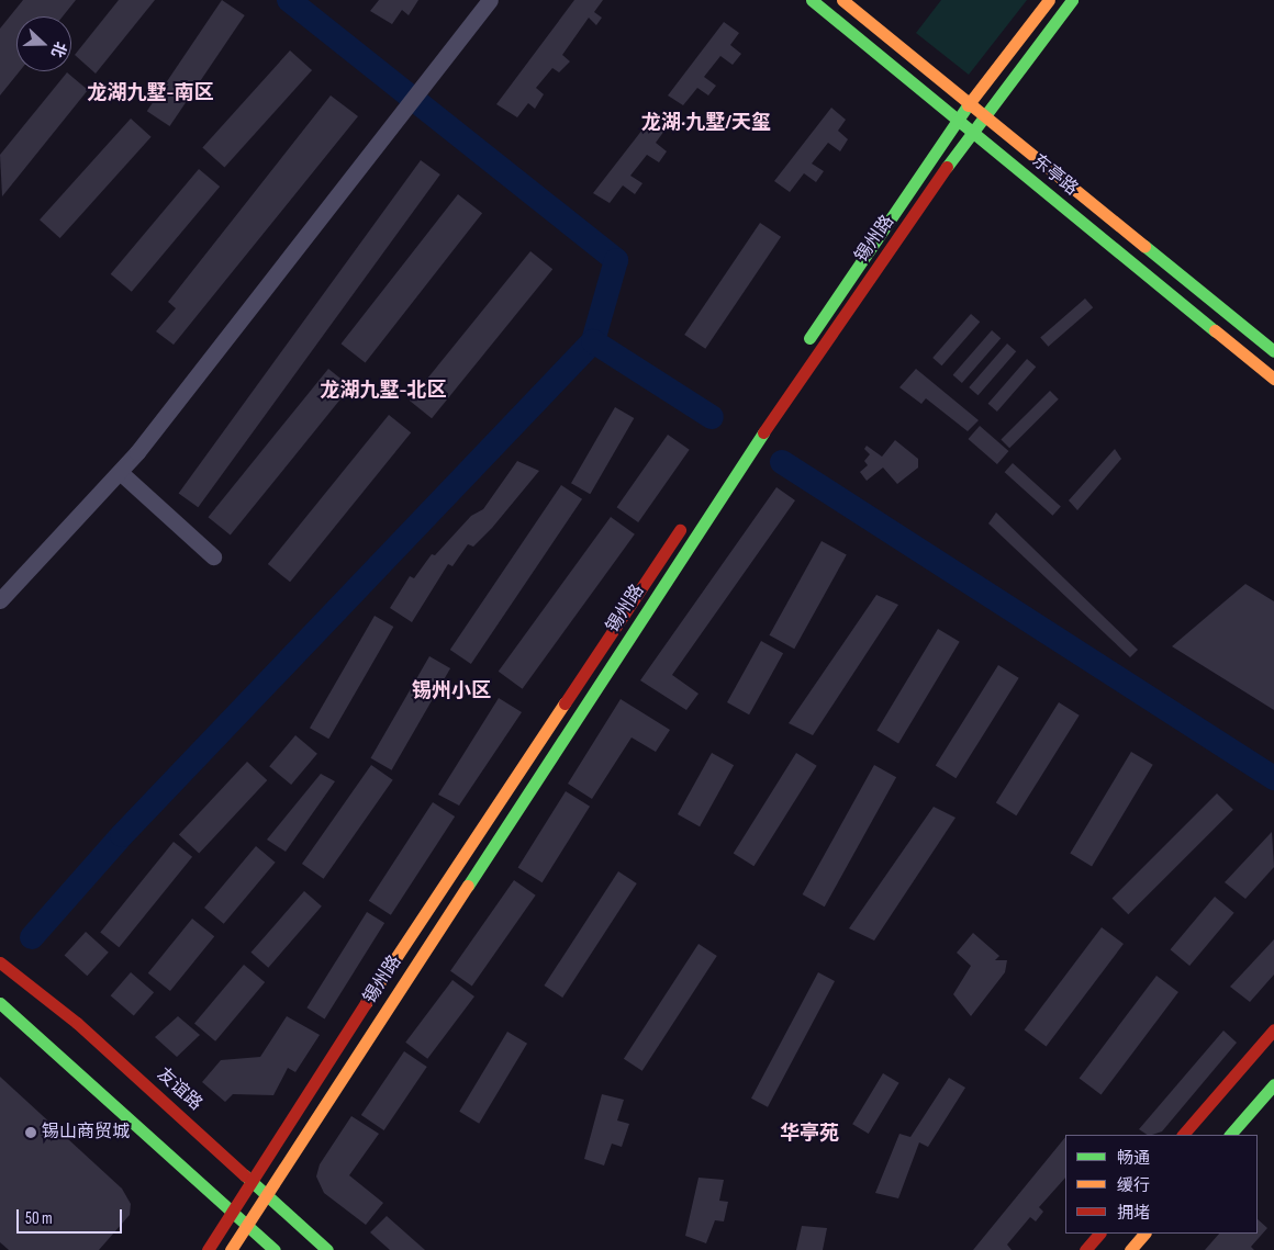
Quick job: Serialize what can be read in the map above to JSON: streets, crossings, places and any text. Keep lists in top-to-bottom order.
{
  "streets": {
    "street": ["东亭路", "锡州路", "友谊路"]
  },
  "crossings": [
    ["东亭路", "锡州路"],
    ["锡州路", "友谊路"]
  ],
  "districts": [
    "龙湖九墅-南区",
    "龙湖·九墅/天玺",
    "龙湖九墅-北区",
    "锡州小区",
    "华亭苑"
  ],
  "places": ["锡山商贸城"],
  "legend": ["畅通", "缓行", "拥堵"],
  "scale_bar": "50 m",
  "north": "right"
}
